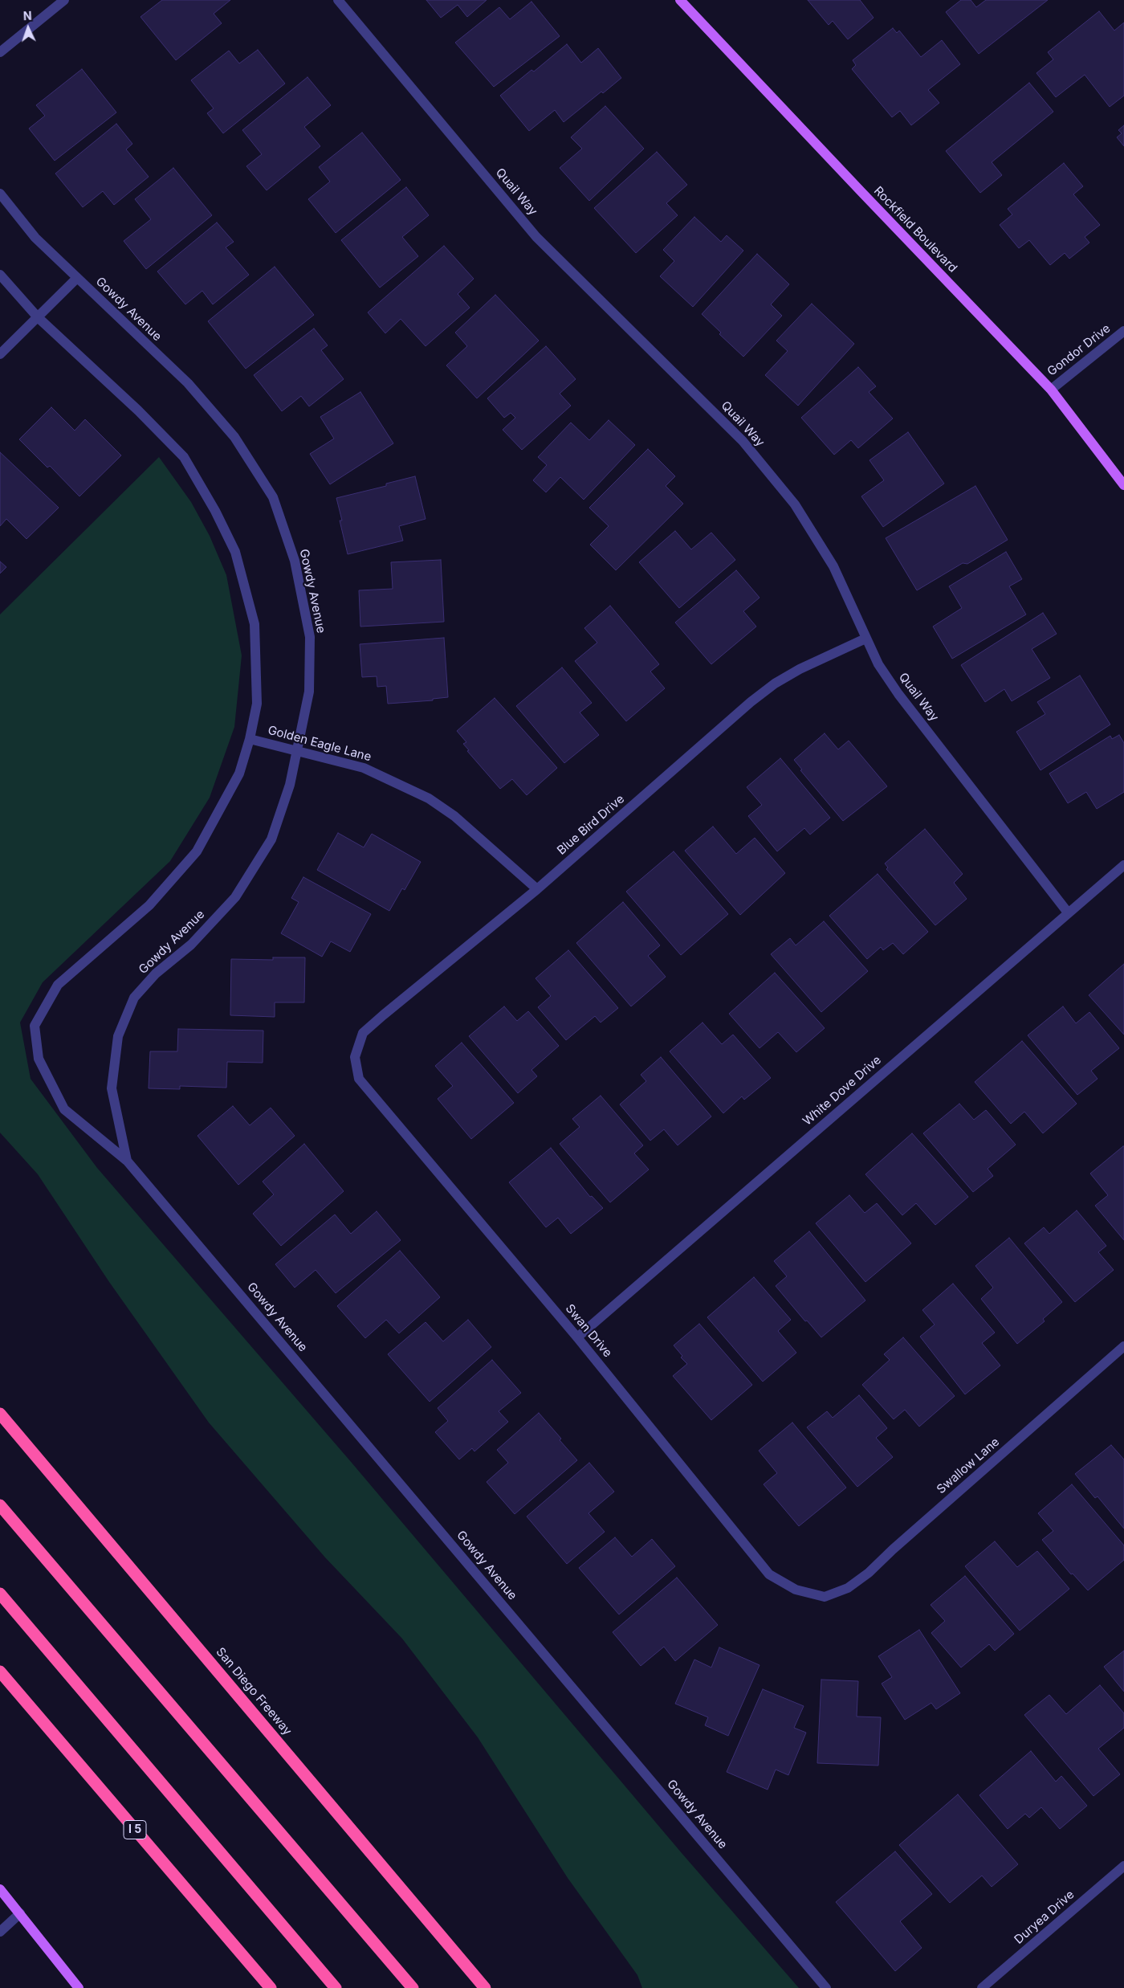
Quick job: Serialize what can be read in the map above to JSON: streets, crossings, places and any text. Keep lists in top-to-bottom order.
{
  "streets": {
    "highway": ["San Diego Freeway", "I 5"],
    "main road": ["Rockfield Boulevard"],
    "street": [
      "Quail Way",
      "Gowdy Avenue",
      "Gondor Drive",
      "Golden Eagle Lane",
      "Blue Bird Drive",
      "White Dove Drive",
      "Swan Drive",
      "Swallow Lane",
      "Duryea Drive"
    ]
  },
  "crossings": [
    ["Quail Way", "Blue Bird Drive"],
    ["Quail Way", "White Dove Drive"],
    ["Rockfield Boulevard", "Gondor Drive"],
    ["Gowdy Avenue", "Golden Eagle Lane"],
    ["Golden Eagle Lane", "Blue Bird Drive"],
    ["Blue Bird Drive", "Swan Drive"],
    ["White Dove Drive", "Swan Drive"],
    ["Swan Drive", "Swallow Lane"]
  ],
  "north": "top"
}
